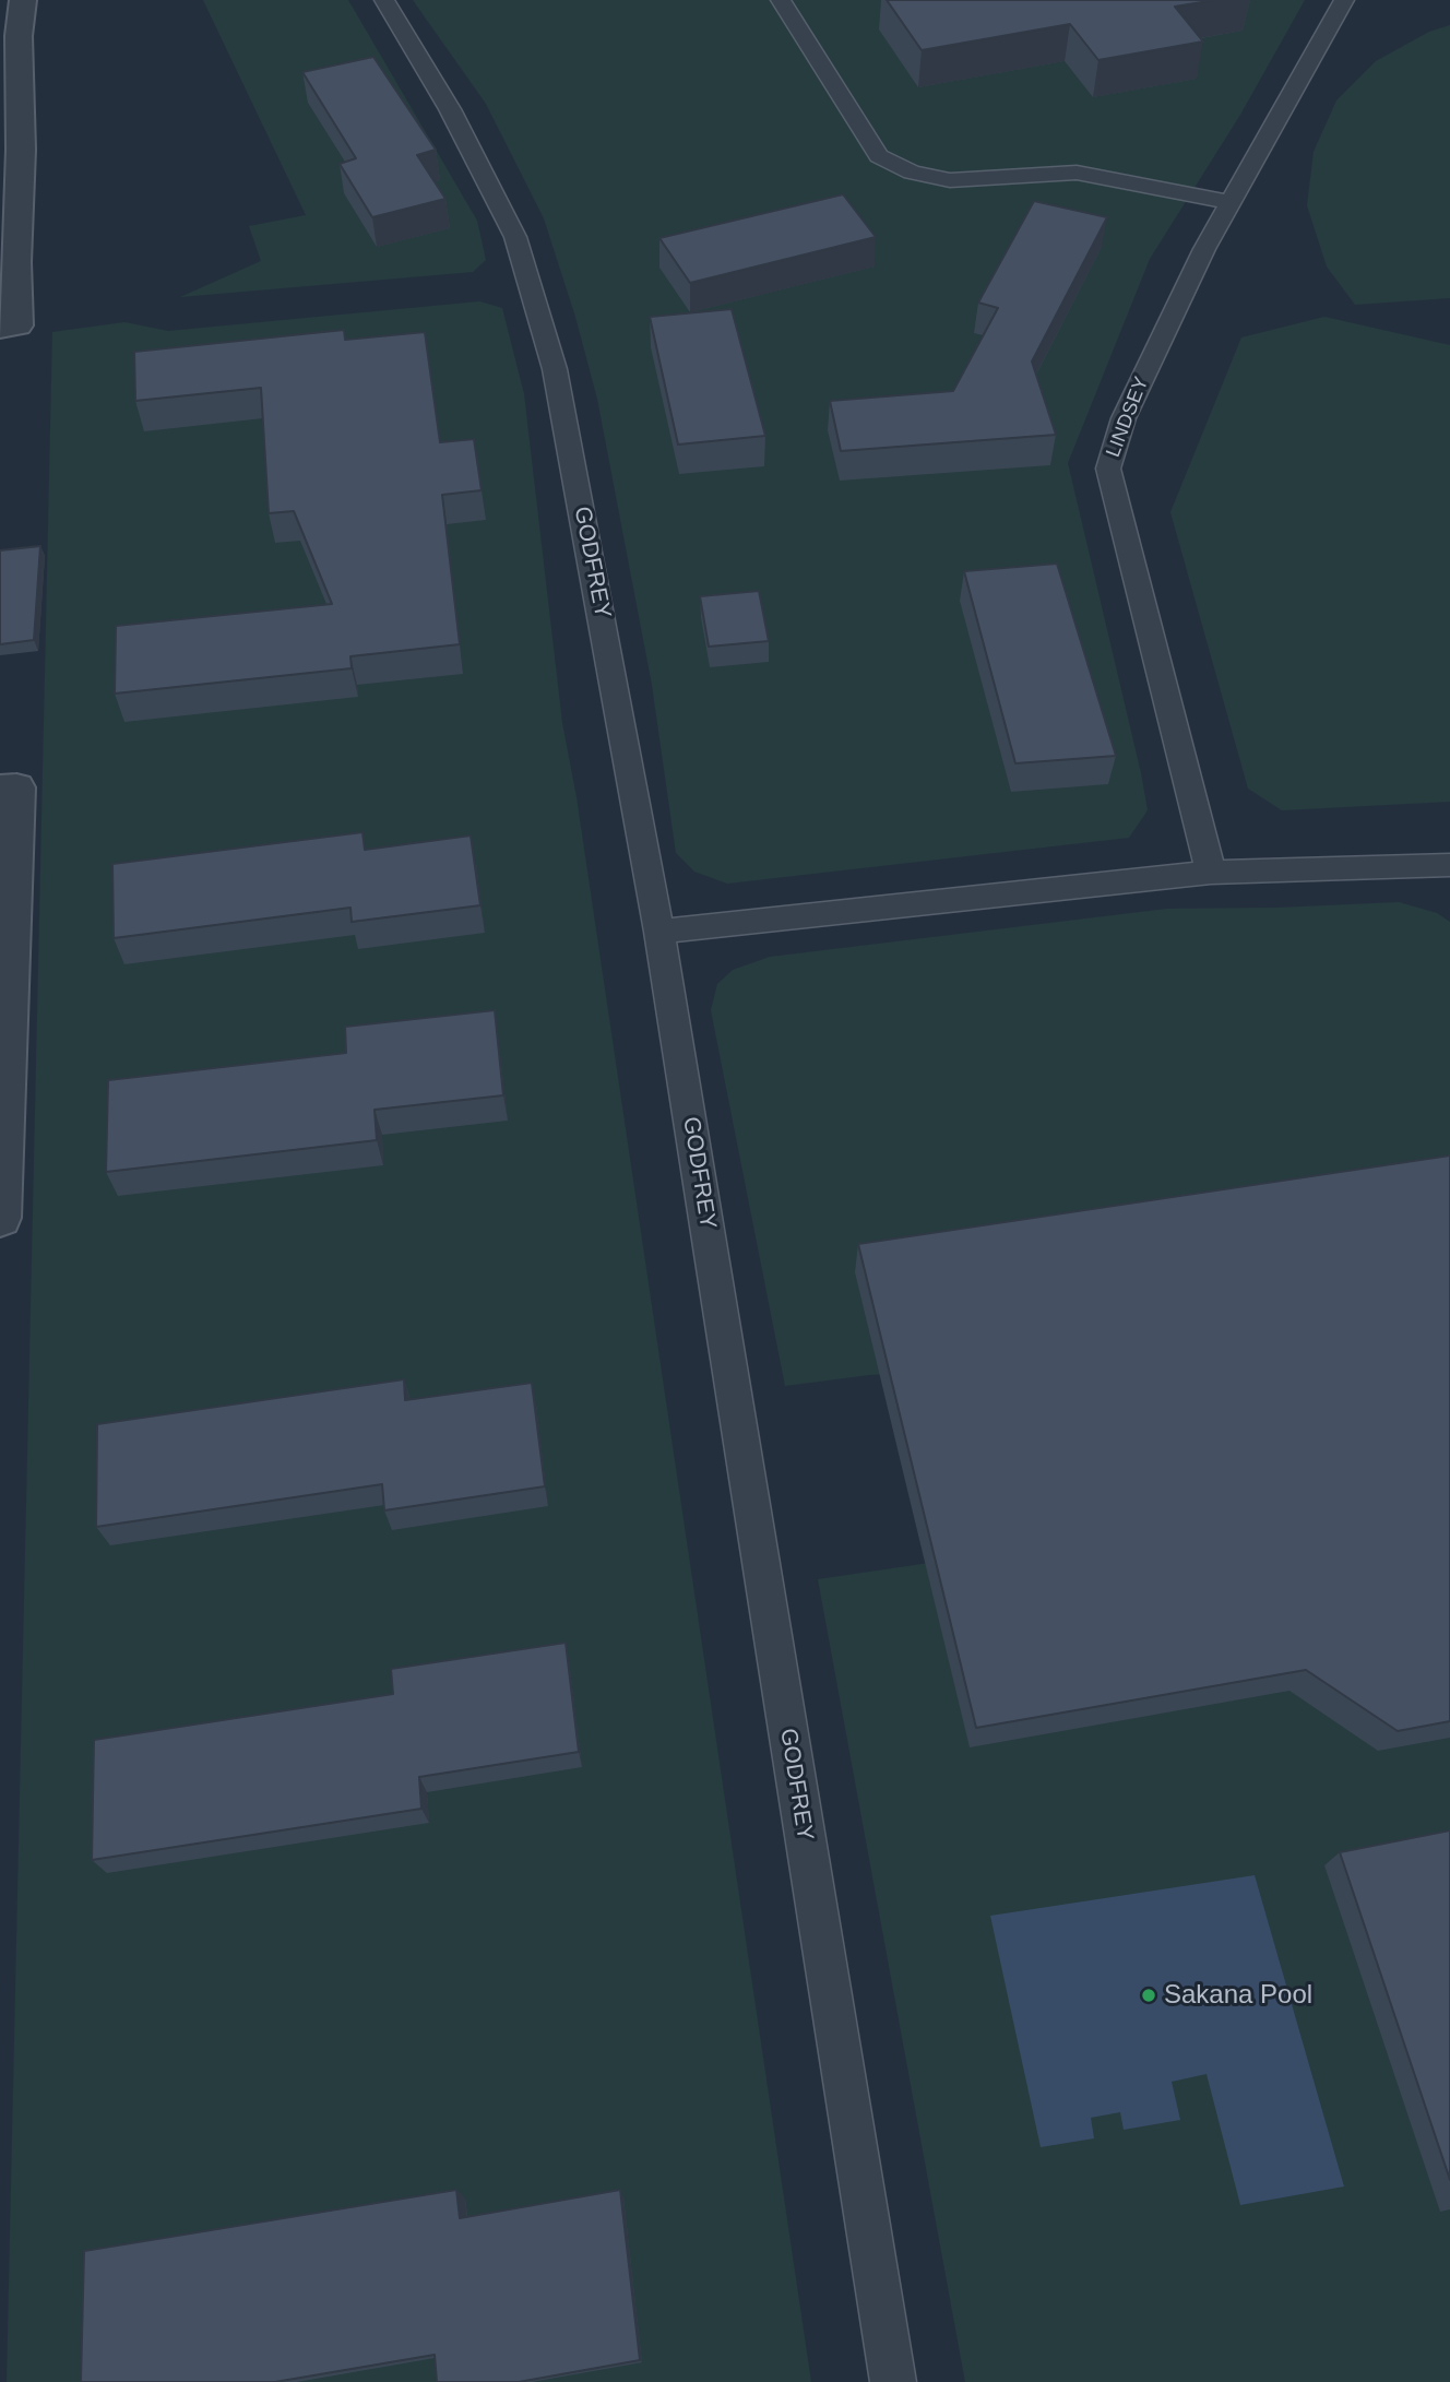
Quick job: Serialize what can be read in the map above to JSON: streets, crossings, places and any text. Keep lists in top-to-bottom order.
{
  "streets": {
    "lane": ["LINDSEY", "GODFREY"]
  },
  "places": ["Sakana Pool"]
}
